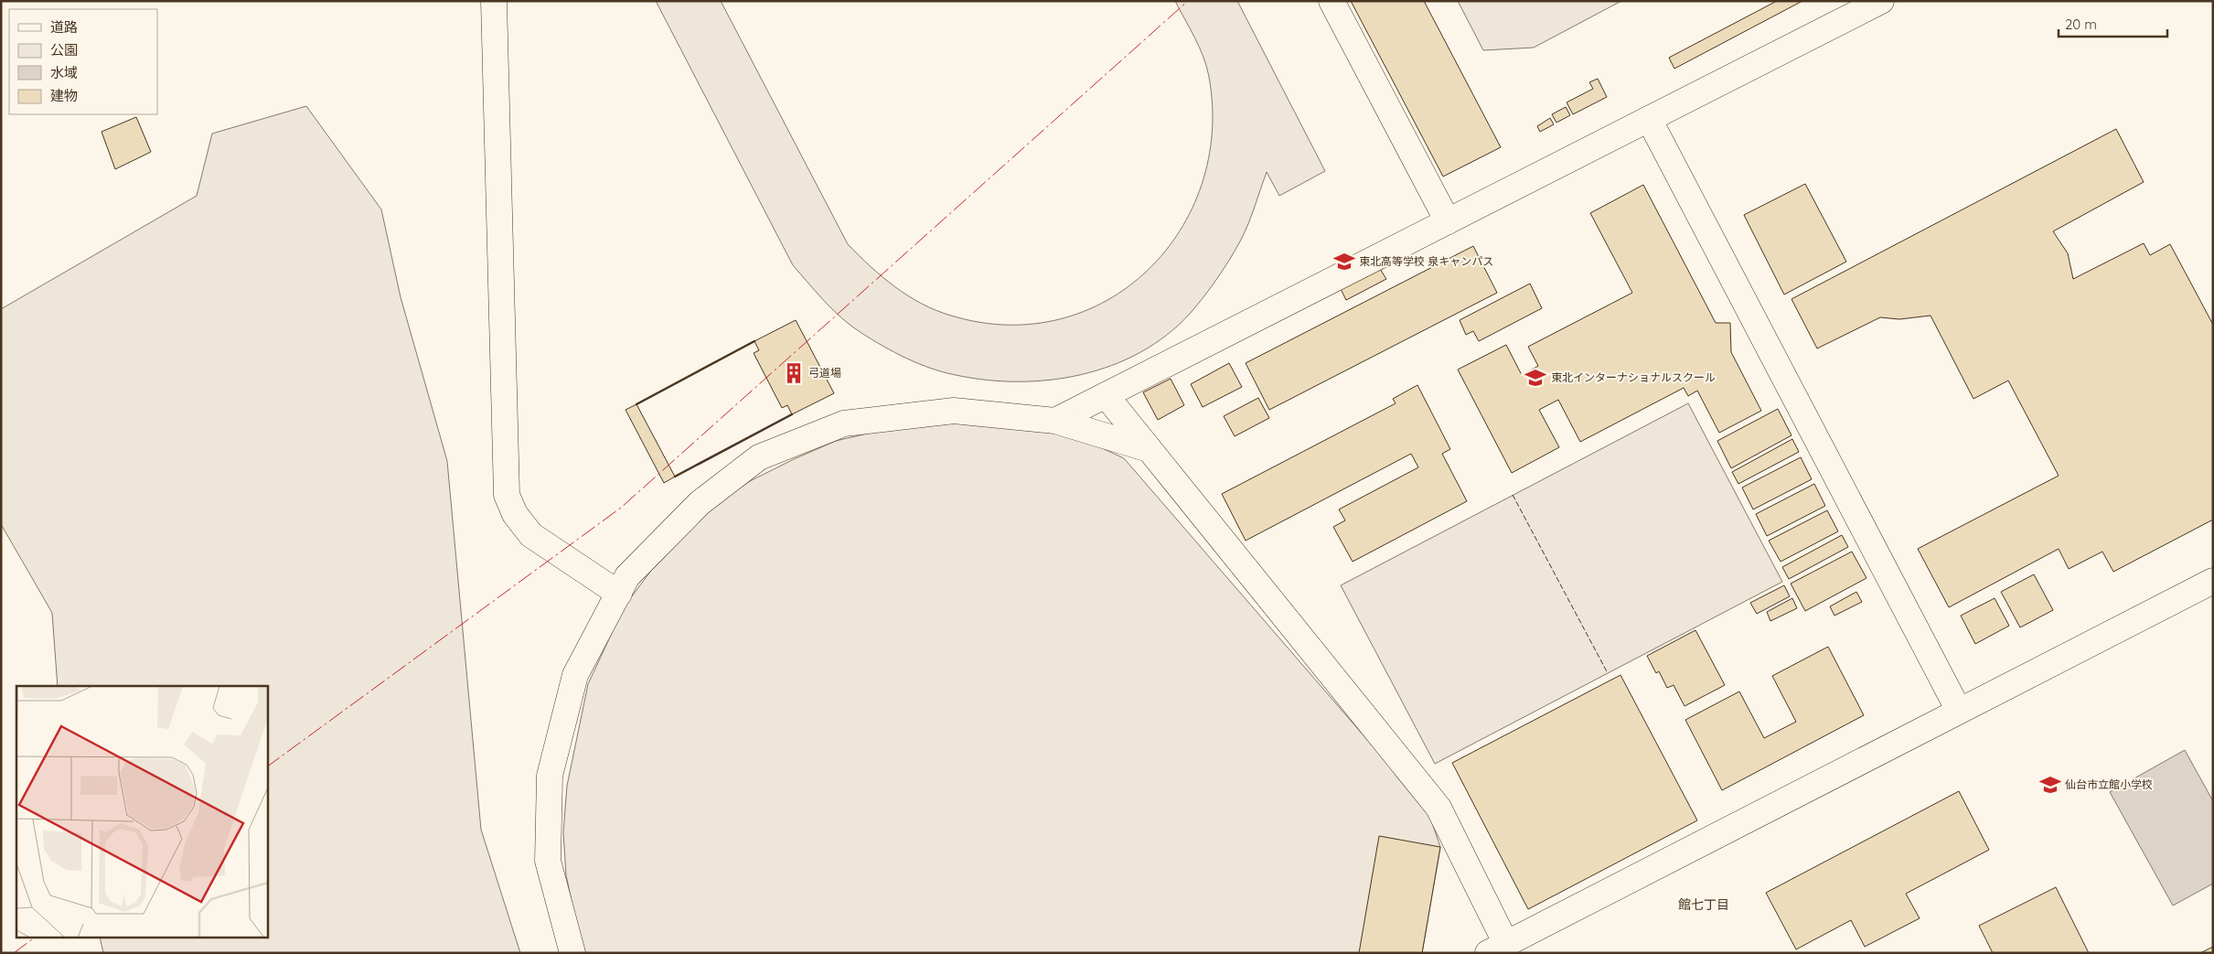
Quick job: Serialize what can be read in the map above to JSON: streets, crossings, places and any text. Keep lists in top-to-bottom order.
{
  "districts": ["館七丁目"],
  "places": {
    "school or university": ["東北高等学校 泉キャンパス", "東北インターナショナルスクール", "仙台市立館小学校"],
    "building": ["弓道場"]
  },
  "legend": [
    "道路",
    "公園",
    "水域",
    "建物"
  ],
  "scale_bar": "20 m"
}
